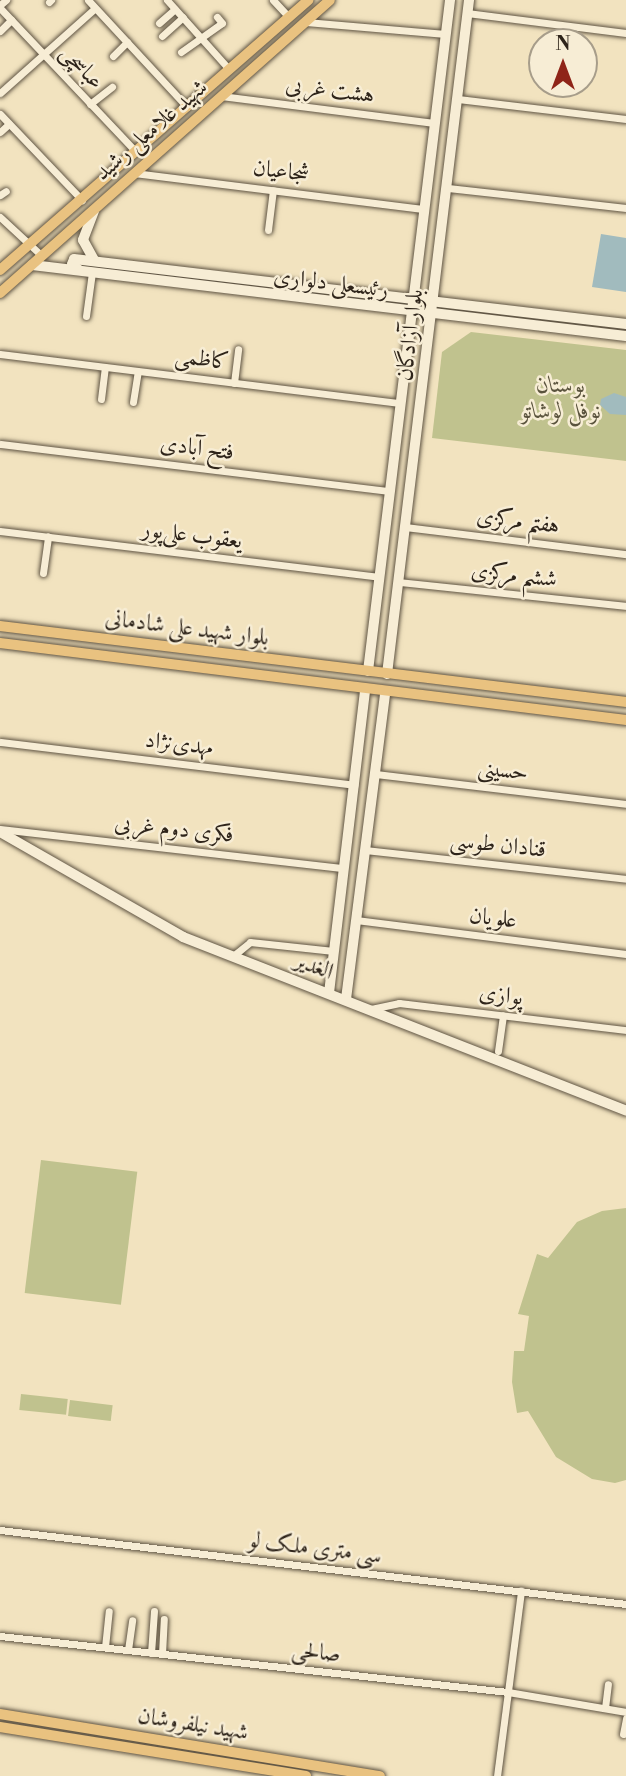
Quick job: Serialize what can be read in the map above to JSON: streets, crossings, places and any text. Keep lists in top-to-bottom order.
{
  "streets": {
    "main road": [
      "شهید غلامعلی رشید",
      "رئیسعلی دلواری",
      "بلوار آزادگان",
      "بلوار شهید علی شادمانی",
      "الغدیر",
      "شهید نیلفروشان"
    ],
    "street": [
      "عباسچی",
      "هشت غربی",
      "شجاعیان",
      "کاظمی",
      "فتح آبادی",
      "هفتم مرکزی",
      "یعقوب علی‌پور",
      "ششم مرکزی",
      "مهدی‌نژاد",
      "حسینی",
      "فکری دوم غربی",
      "قنادان طوسی",
      "علویان",
      "پوازی",
      "سی متری ملک لو",
      "صالحی"
    ]
  },
  "crossings": [
    ["عباسچی", "شهید غلامعلی رشید"],
    ["هشت غربی", "شهید غلامعلی رشید"],
    ["هشت غربی", "بلوار آزادگان"],
    ["شهید غلامعلی رشید", "شجاعیان"],
    ["شهید غلامعلی رشید", "رئیسعلی دلواری"],
    ["شجاعیان", "بلوار آزادگان"],
    ["رئیسعلی دلواری", "بلوار آزادگان"],
    ["بلوار آزادگان", "کاظمی"],
    ["بلوار آزادگان", "فتح آبادی"],
    ["بلوار آزادگان", "هفتم مرکزی"],
    ["بلوار آزادگان", "یعقوب علی‌پور"],
    ["بلوار آزادگان", "ششم مرکزی"],
    ["بلوار آزادگان", "بلوار شهید علی شادمانی"],
    ["فکری دوم غربی", "الغدیر"],
    ["الغدیر", "پوازی"]
  ],
  "parks": ["بوستان نوفل لوشاتو"],
  "north": "top"
}
